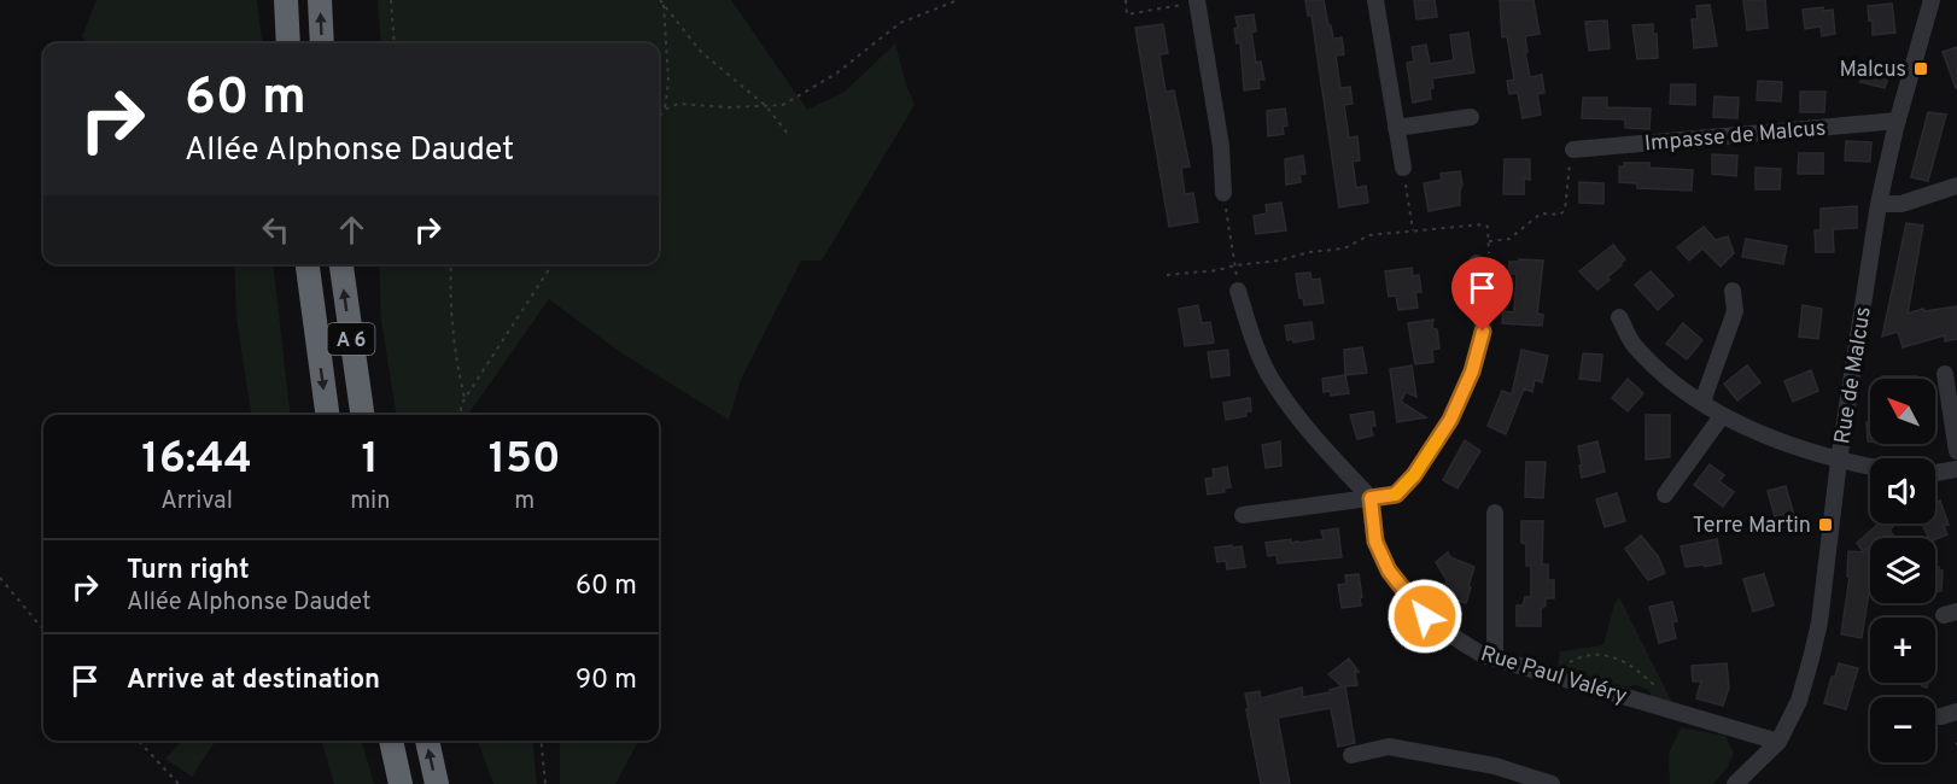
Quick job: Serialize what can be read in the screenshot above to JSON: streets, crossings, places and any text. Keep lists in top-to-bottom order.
{
  "streets": {
    "highway": ["A 6"],
    "street": ["Impasse de Malcus", "Rue de Malcus", "Rue Paul Valéry"]
  },
  "crossings": [
    ["Impasse de Malcus", "Rue de Malcus"],
    ["Rue de Malcus", "Rue Paul Valéry"]
  ],
  "places": {
    "transit": ["Malcus", "Terre Martin"]
  },
  "north": "top left",
  "page": {
    "turn": ["60 m", "Allée Alphonse Daudet"],
    "map_buttons": ["+", "−"],
    "eta": [
      "16:44",
      "Arrival",
      "1",
      "min",
      "150",
      "m"
    ],
    "list": [
      {
        "name": "Turn right",
        "note": "Allée Alphonse Daudet",
        "value": "60 m"
      },
      {
        "name": "Arrive at destination",
        "value": "90 m"
      }
    ]
  }
}
